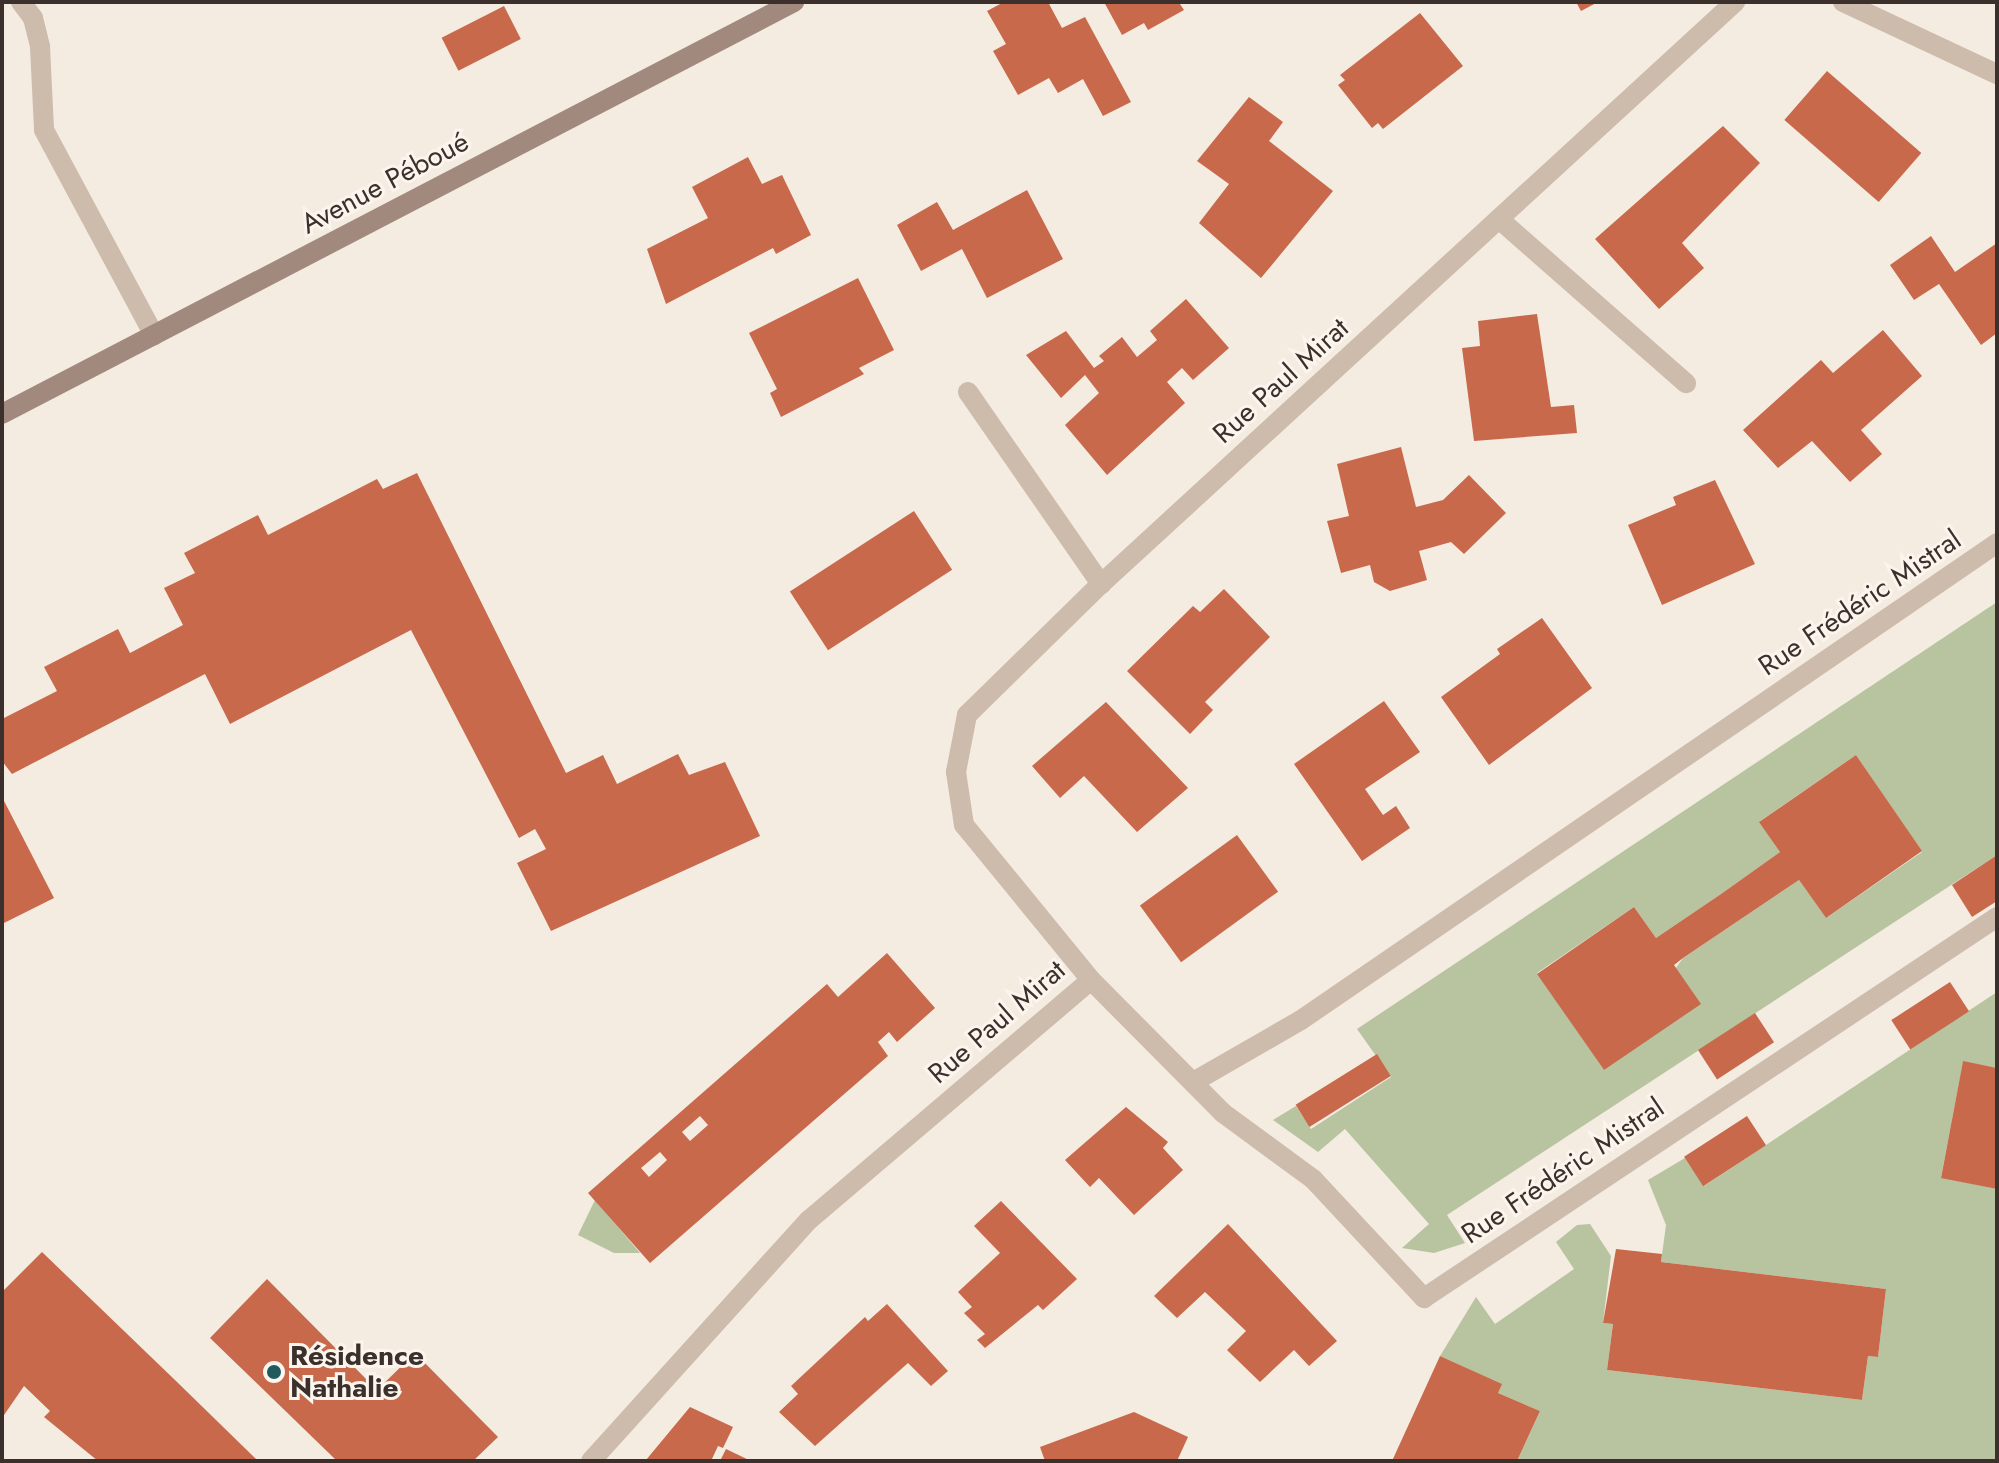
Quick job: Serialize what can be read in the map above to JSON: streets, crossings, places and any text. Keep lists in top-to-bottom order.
{
  "streets": {
    "street": ["Avenue Péboué", "Rue Paul Mirat", "Rue Frédéric Mistral"]
  },
  "crossings": [
    ["Rue Paul Mirat", "Rue Frédéric Mistral"]
  ],
  "places": ["Résidence Nathalie"]
}
